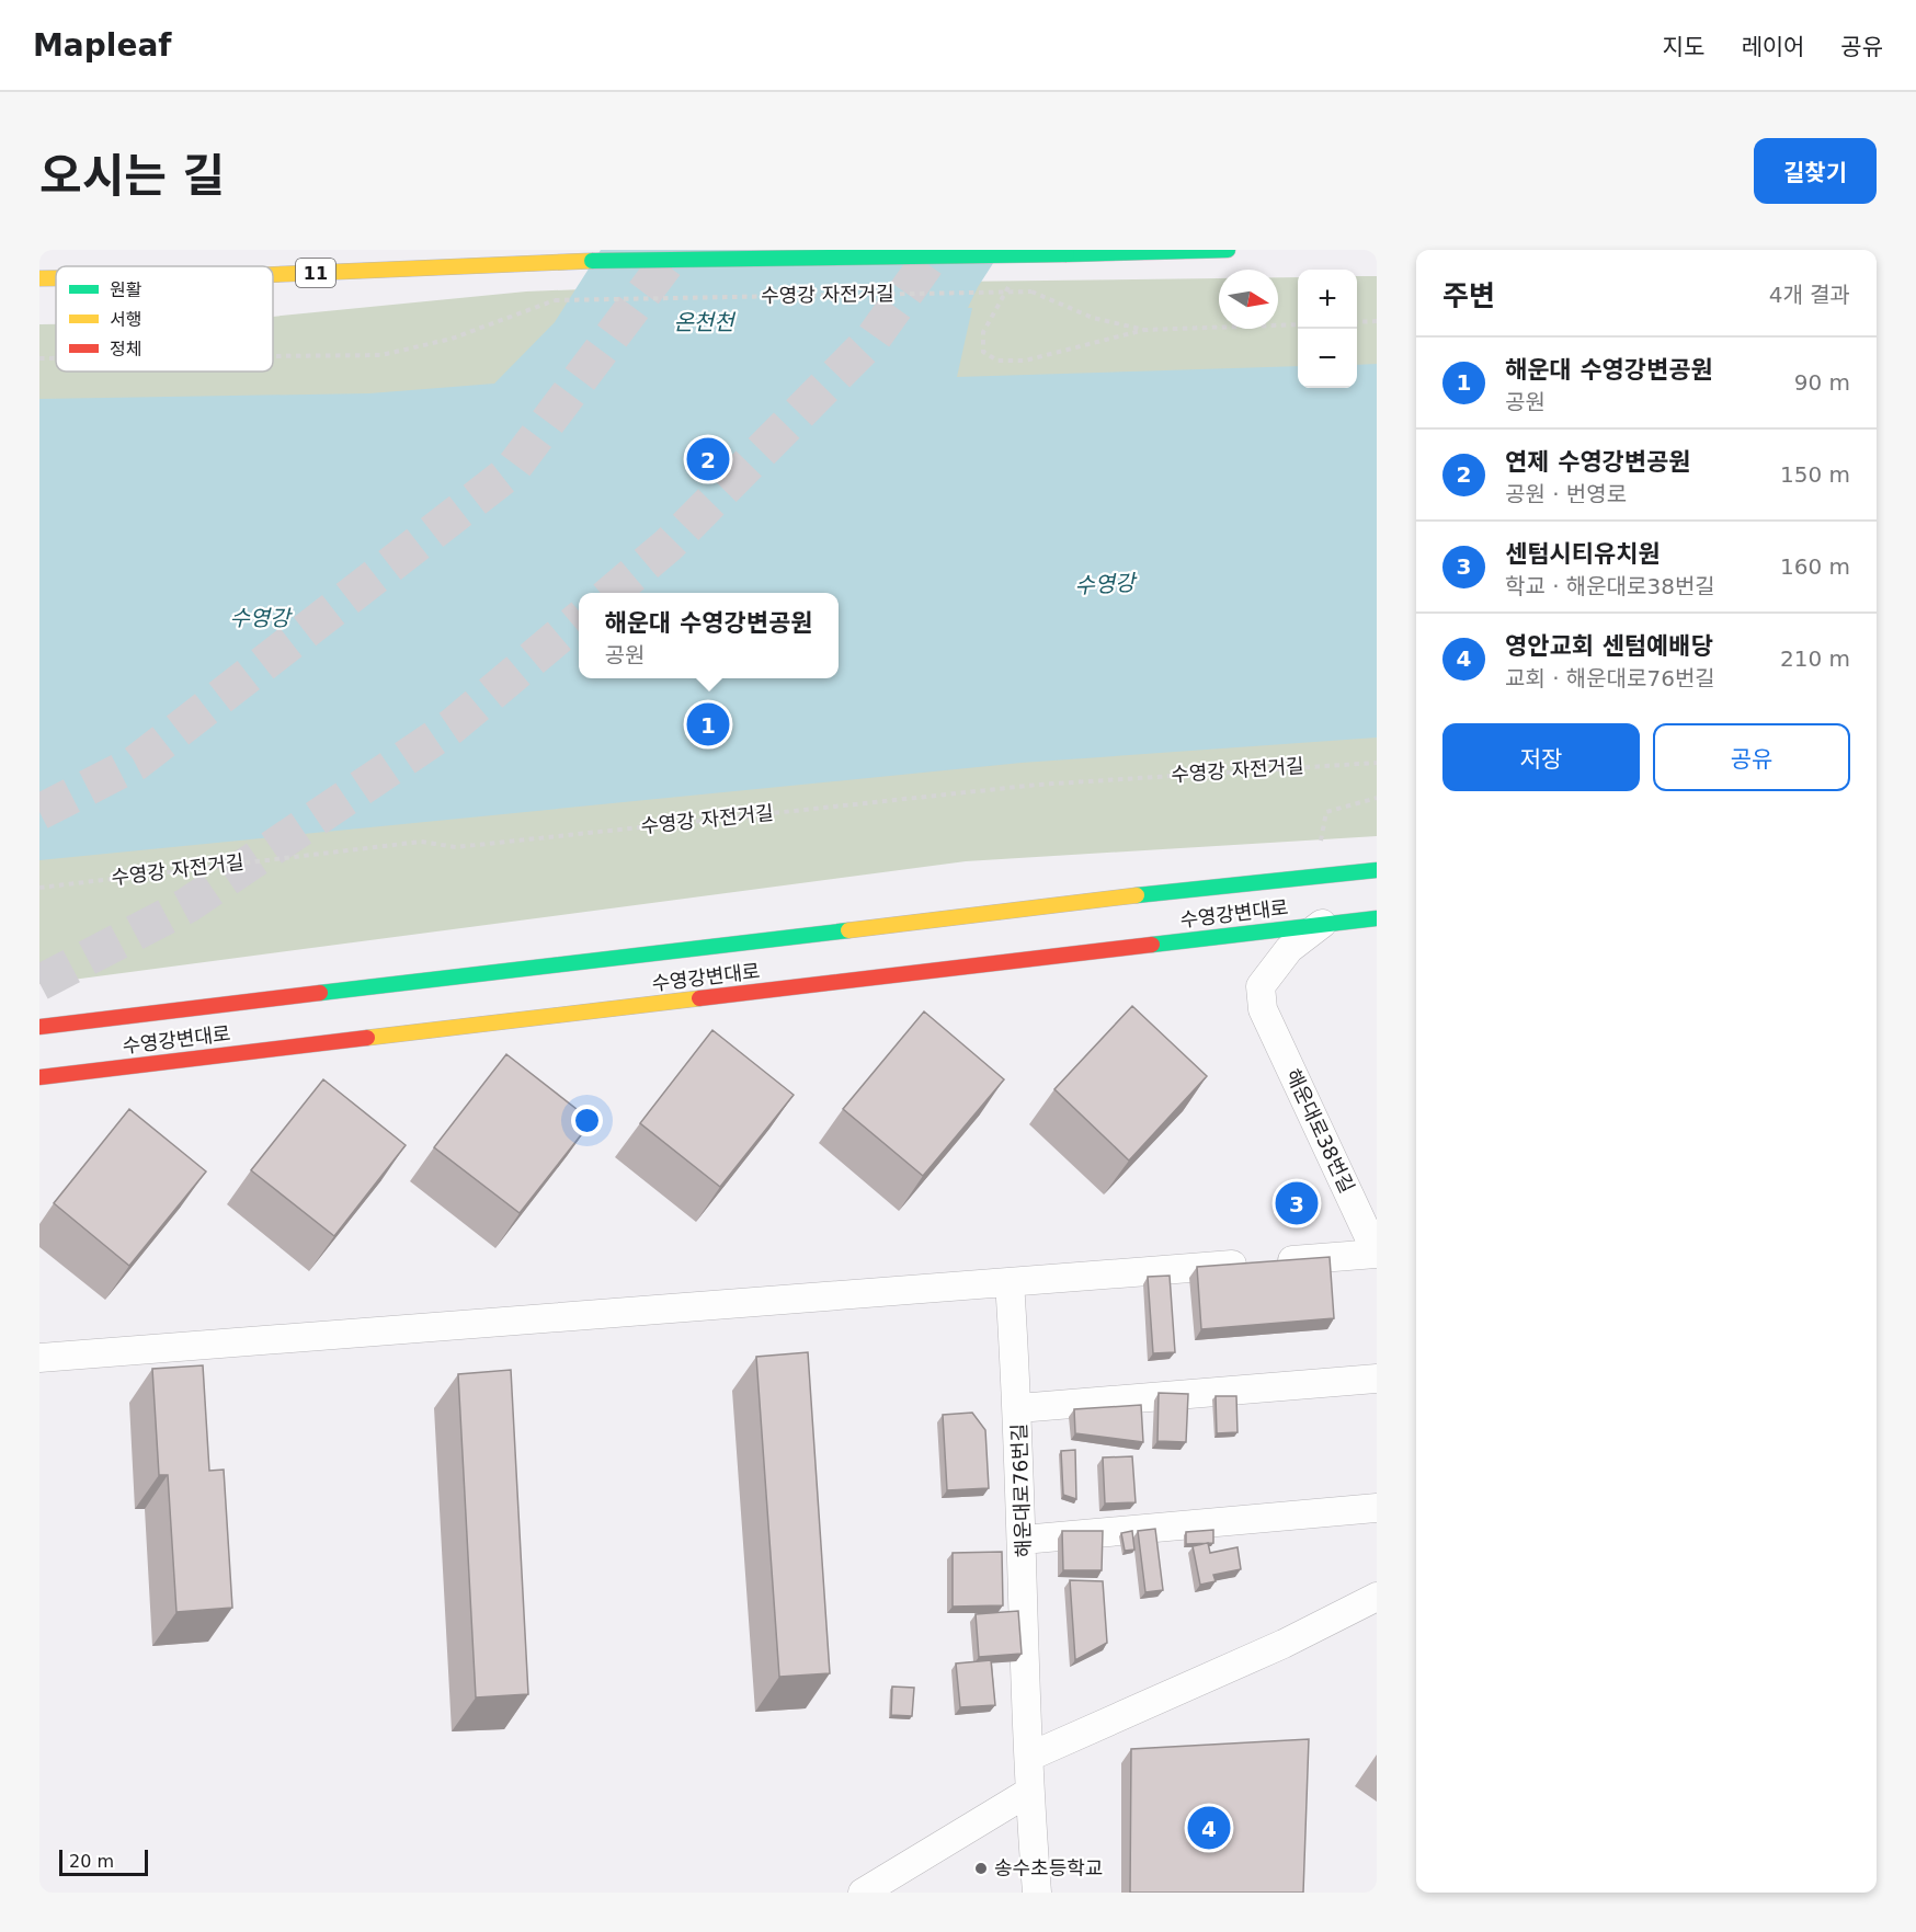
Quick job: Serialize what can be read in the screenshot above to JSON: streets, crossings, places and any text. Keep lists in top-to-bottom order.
{
  "streets": {
    "main road": ["11", "수영강변대로"],
    "street": ["해운대로38번길", "해운대로76번길"],
    "path": ["수영강 자전거길"]
  },
  "crossings": [
    ["수영강변대로", "해운대로38번길"]
  ],
  "water": ["온천천", "수영강"],
  "places": ["송수초등학교"],
  "legend": ["원활", "서행", "정체"],
  "scale_bar": "20 m",
  "north": "right",
  "page": {
    "header": "Mapleaf",
    "nav": ["지도", "레이어", "공유"],
    "title": "오시는 길",
    "buttons": [
      "길찾기",
      ["저장", "공유"]
    ],
    "heading": ["주변", "4개 결과"],
    "map_buttons": ["+", "−"],
    "list": [
      {
        "mark": "1",
        "name": "해운대 수영강변공원",
        "note": "공원",
        "value": "90 m"
      },
      {
        "mark": "2",
        "name": "연제 수영강변공원",
        "note": "공원 · 번영로",
        "value": "150 m"
      },
      {
        "mark": "3",
        "name": "센텀시티유치원",
        "note": "학교 · 해운대로38번길",
        "value": "160 m"
      },
      {
        "mark": "4",
        "name": "영안교회 센텀예배당",
        "note": "교회 · 해운대로76번길",
        "value": "210 m"
      }
    ],
    "pins": [
      "2",
      "1",
      "3",
      "4"
    ],
    "popup": ["해운대 수영강변공원", "공원"],
    "scale": "20 m"
  }
}
